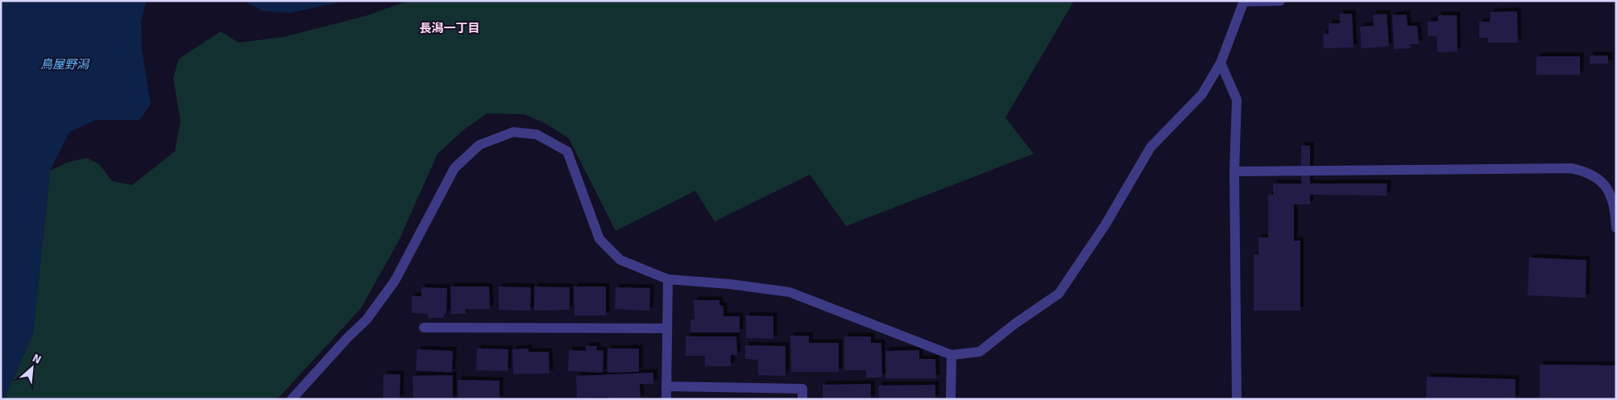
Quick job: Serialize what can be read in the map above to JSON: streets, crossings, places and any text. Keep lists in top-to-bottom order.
{
  "districts": ["長潟一丁目"],
  "water": ["鳥屋野潟"],
  "north": "top right"
}
